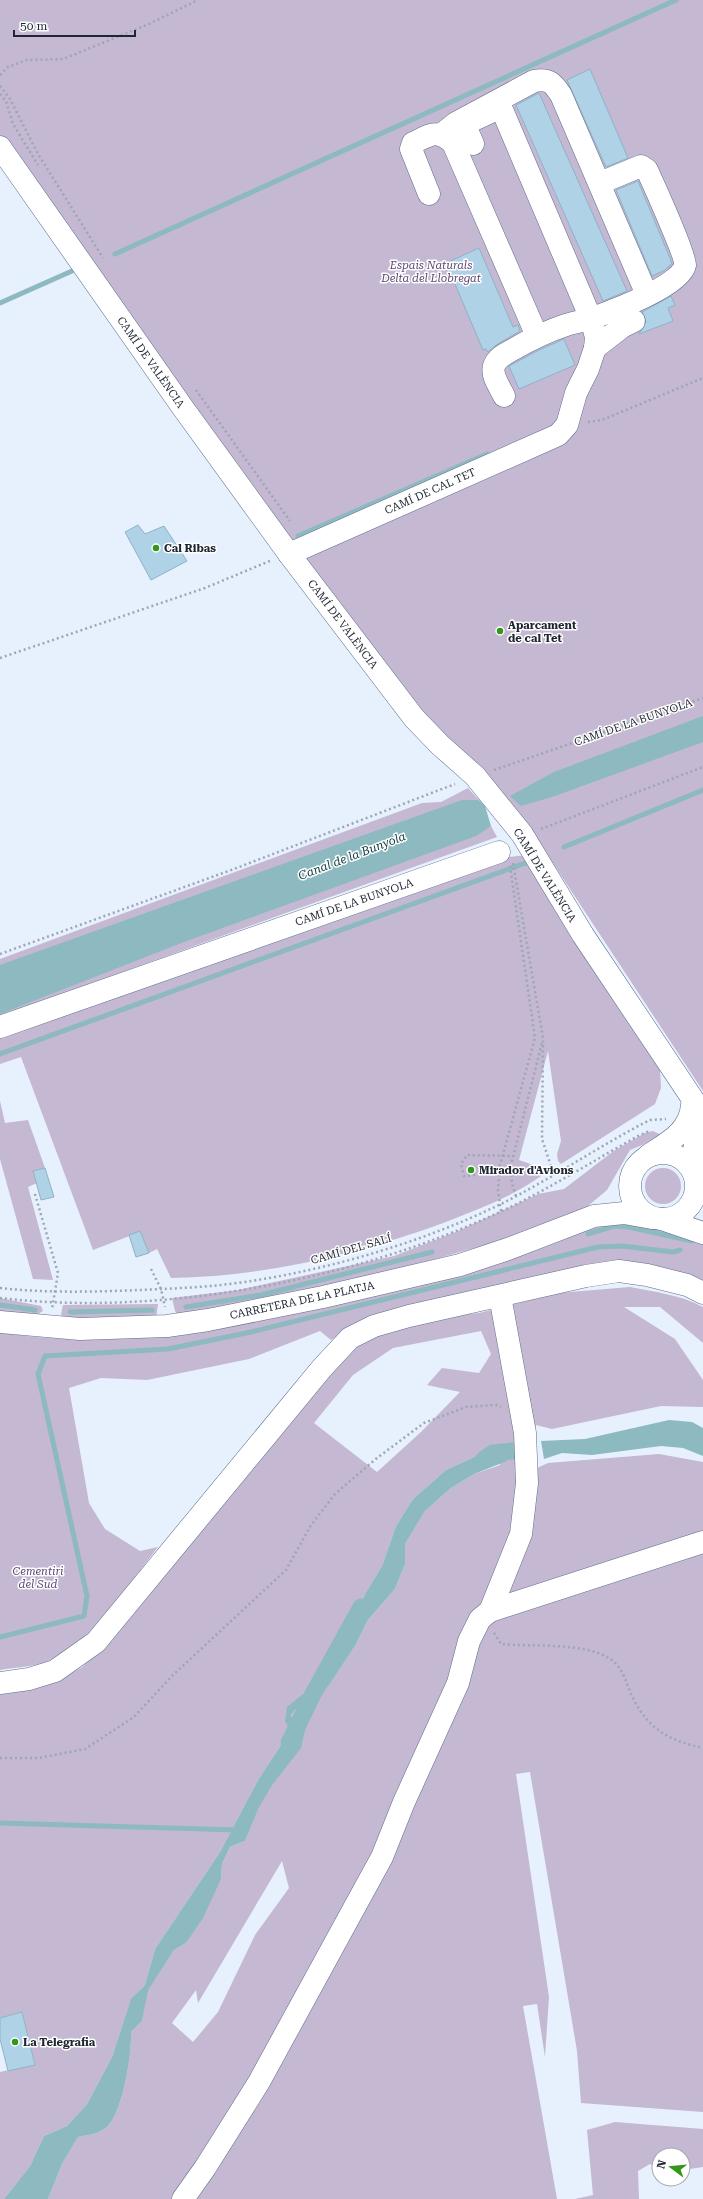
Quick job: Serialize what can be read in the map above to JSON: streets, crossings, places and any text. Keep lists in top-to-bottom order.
{
  "streets": {
    "street": [
      "CAMÍ DE VALÈNCIA",
      "CAMÍ DE CAL TET",
      "CAMÍ DE LA BUNYOLA",
      "CARRETERA DE LA PLATJA"
    ],
    "path": ["CAMÍ DEL SALÍ"]
  },
  "crossings": [
    ["CAMÍ DE VALÈNCIA", "CAMÍ DE CAL TET"],
    ["CAMÍ DE VALÈNCIA", "CAMÍ DE LA BUNYOLA"],
    ["CAMÍ DE VALÈNCIA", "CARRETERA DE LA PLATJA"]
  ],
  "water": ["Canal de la Bunyola"],
  "parks": ["Espais Naturals Delta del Llobregat", "Cementiri del Sud"],
  "places": [
    "Cal Ribas",
    "Aparcament de cal Tet",
    "Mirador d'Avions",
    "La Telegrafia"
  ],
  "scale_bar": "50 m",
  "north": "left"
}
